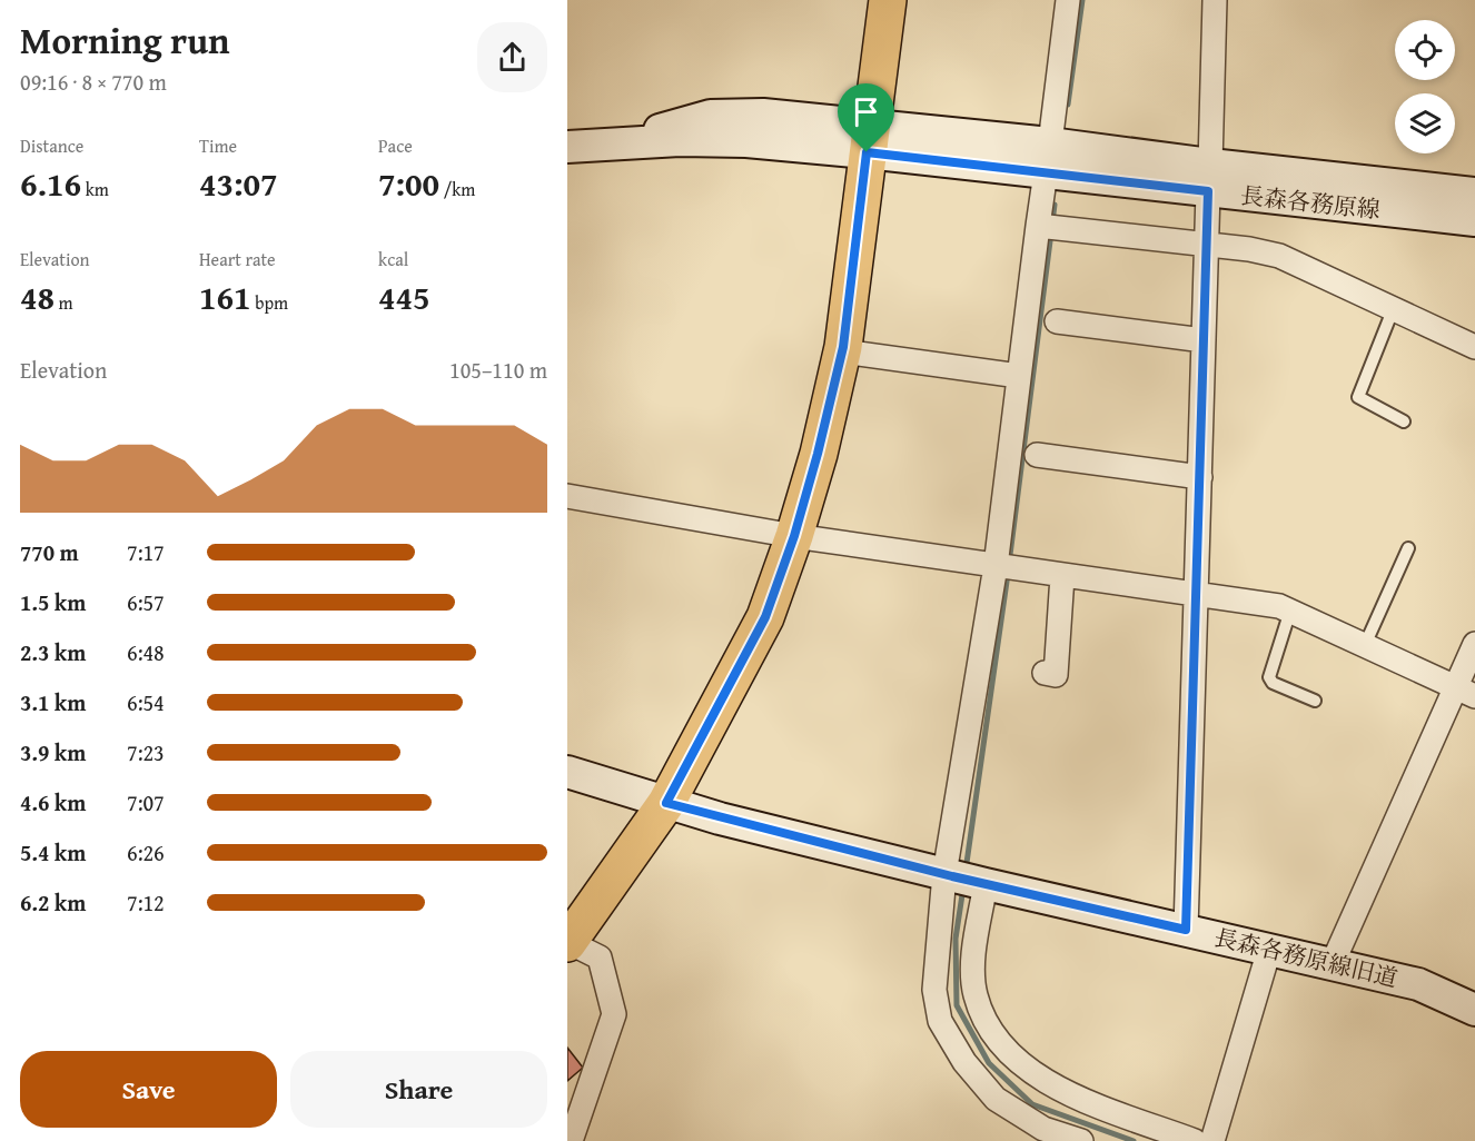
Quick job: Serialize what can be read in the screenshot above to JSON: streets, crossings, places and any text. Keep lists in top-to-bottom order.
{
  "streets": {
    "street": ["長森各務原線", "長森各務原線旧道"]
  },
  "page": {
    "heading": ["Morning run", "09:16 · 8 × 770 m"],
    "stats": [
      ["Distance", "6.16 km"],
      ["Time", "43:07"],
      ["Pace", "7:00 /km"],
      ["Elevation", "48 m"],
      ["Heart rate", "161 bpm"],
      ["kcal", "445"]
    ],
    "chart": ["Elevation", "105–110 m"],
    "list": [
      {
        "name": "770 m",
        "note": "7:17"
      },
      {
        "name": "1.5 km",
        "note": "6:57"
      },
      {
        "name": "2.3 km",
        "note": "6:48"
      },
      {
        "name": "3.1 km",
        "note": "6:54"
      },
      {
        "name": "3.9 km",
        "note": "7:23"
      },
      {
        "name": "4.6 km",
        "note": "7:07"
      },
      {
        "name": "5.4 km",
        "note": "6:26"
      },
      {
        "name": "6.2 km",
        "note": "7:12"
      }
    ],
    "buttons": ["Save", "Share"]
  }
}
